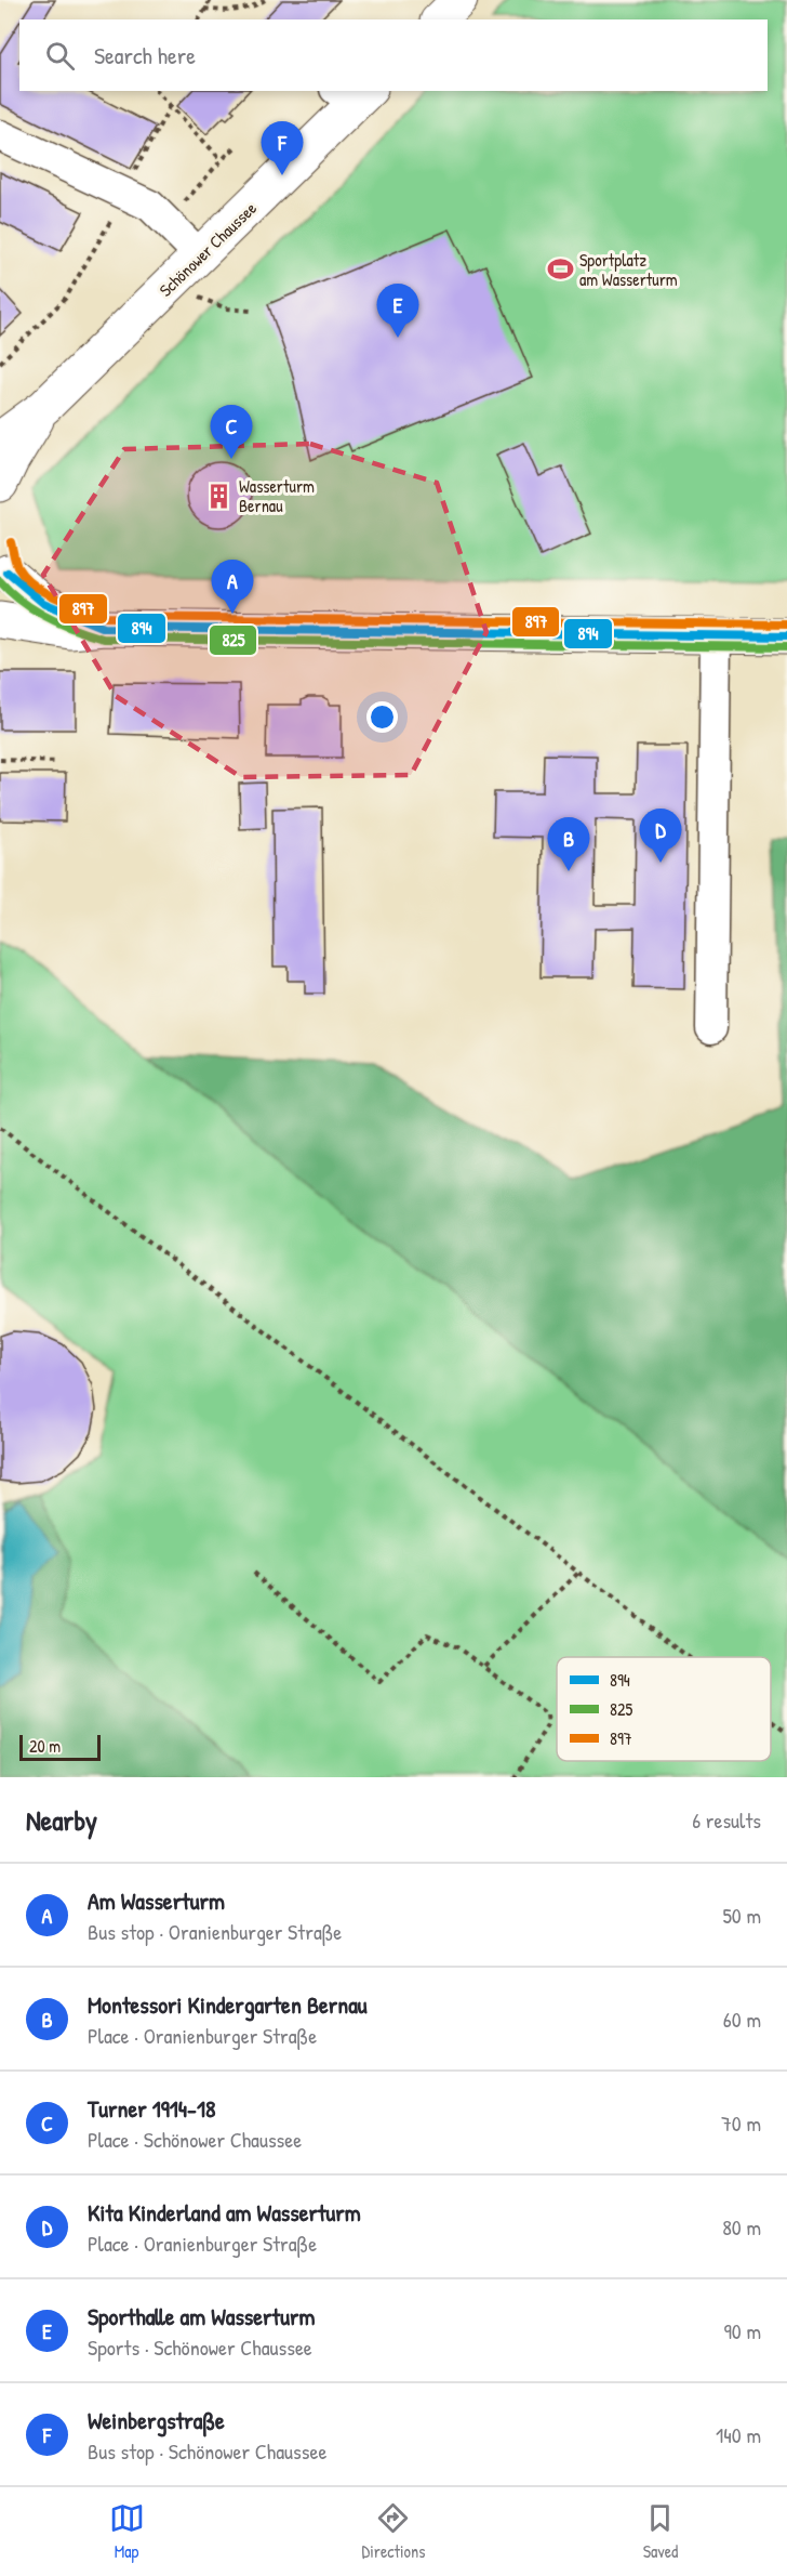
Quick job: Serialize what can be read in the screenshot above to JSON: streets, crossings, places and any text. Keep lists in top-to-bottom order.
{
  "streets": {
    "main road": ["Schönower Chaussee"]
  },
  "places": {
    "sports": ["Sportplatz am Wasserturm"],
    "building": ["Wasserturm Bernau"]
  },
  "lines": ["transit line 897", "transit line 894", "transit line 825"],
  "legend": ["894", "825", "897"],
  "scale_bar": "20 m",
  "page": {
    "search": "Search here",
    "pins": [
      "F",
      "E",
      "C",
      "A",
      "D",
      "B"
    ],
    "scale": "20 m",
    "heading": ["Nearby", "6 results"],
    "list": [
      {
        "mark": "A",
        "name": "Am Wasserturm",
        "note": "Bus stop · Oranienburger Straße",
        "value": "50 m"
      },
      {
        "mark": "B",
        "name": "Montessori Kindergarten Bernau",
        "note": "Place · Oranienburger Straße",
        "value": "60 m"
      },
      {
        "mark": "C",
        "name": "Turner 1914-18",
        "note": "Place · Schönower Chaussee",
        "value": "70 m"
      },
      {
        "mark": "D",
        "name": "Kita Kinderland am Wasserturm",
        "note": "Place · Oranienburger Straße",
        "value": "80 m"
      },
      {
        "mark": "E",
        "name": "Sporthalle am Wasserturm",
        "note": "Sports · Schönower Chaussee",
        "value": "90 m"
      },
      {
        "mark": "F",
        "name": "Weinbergstraße",
        "note": "Bus stop · Schönower Chaussee",
        "value": "140 m"
      }
    ],
    "nav": ["Map", "Directions", "Saved"]
  }
}
